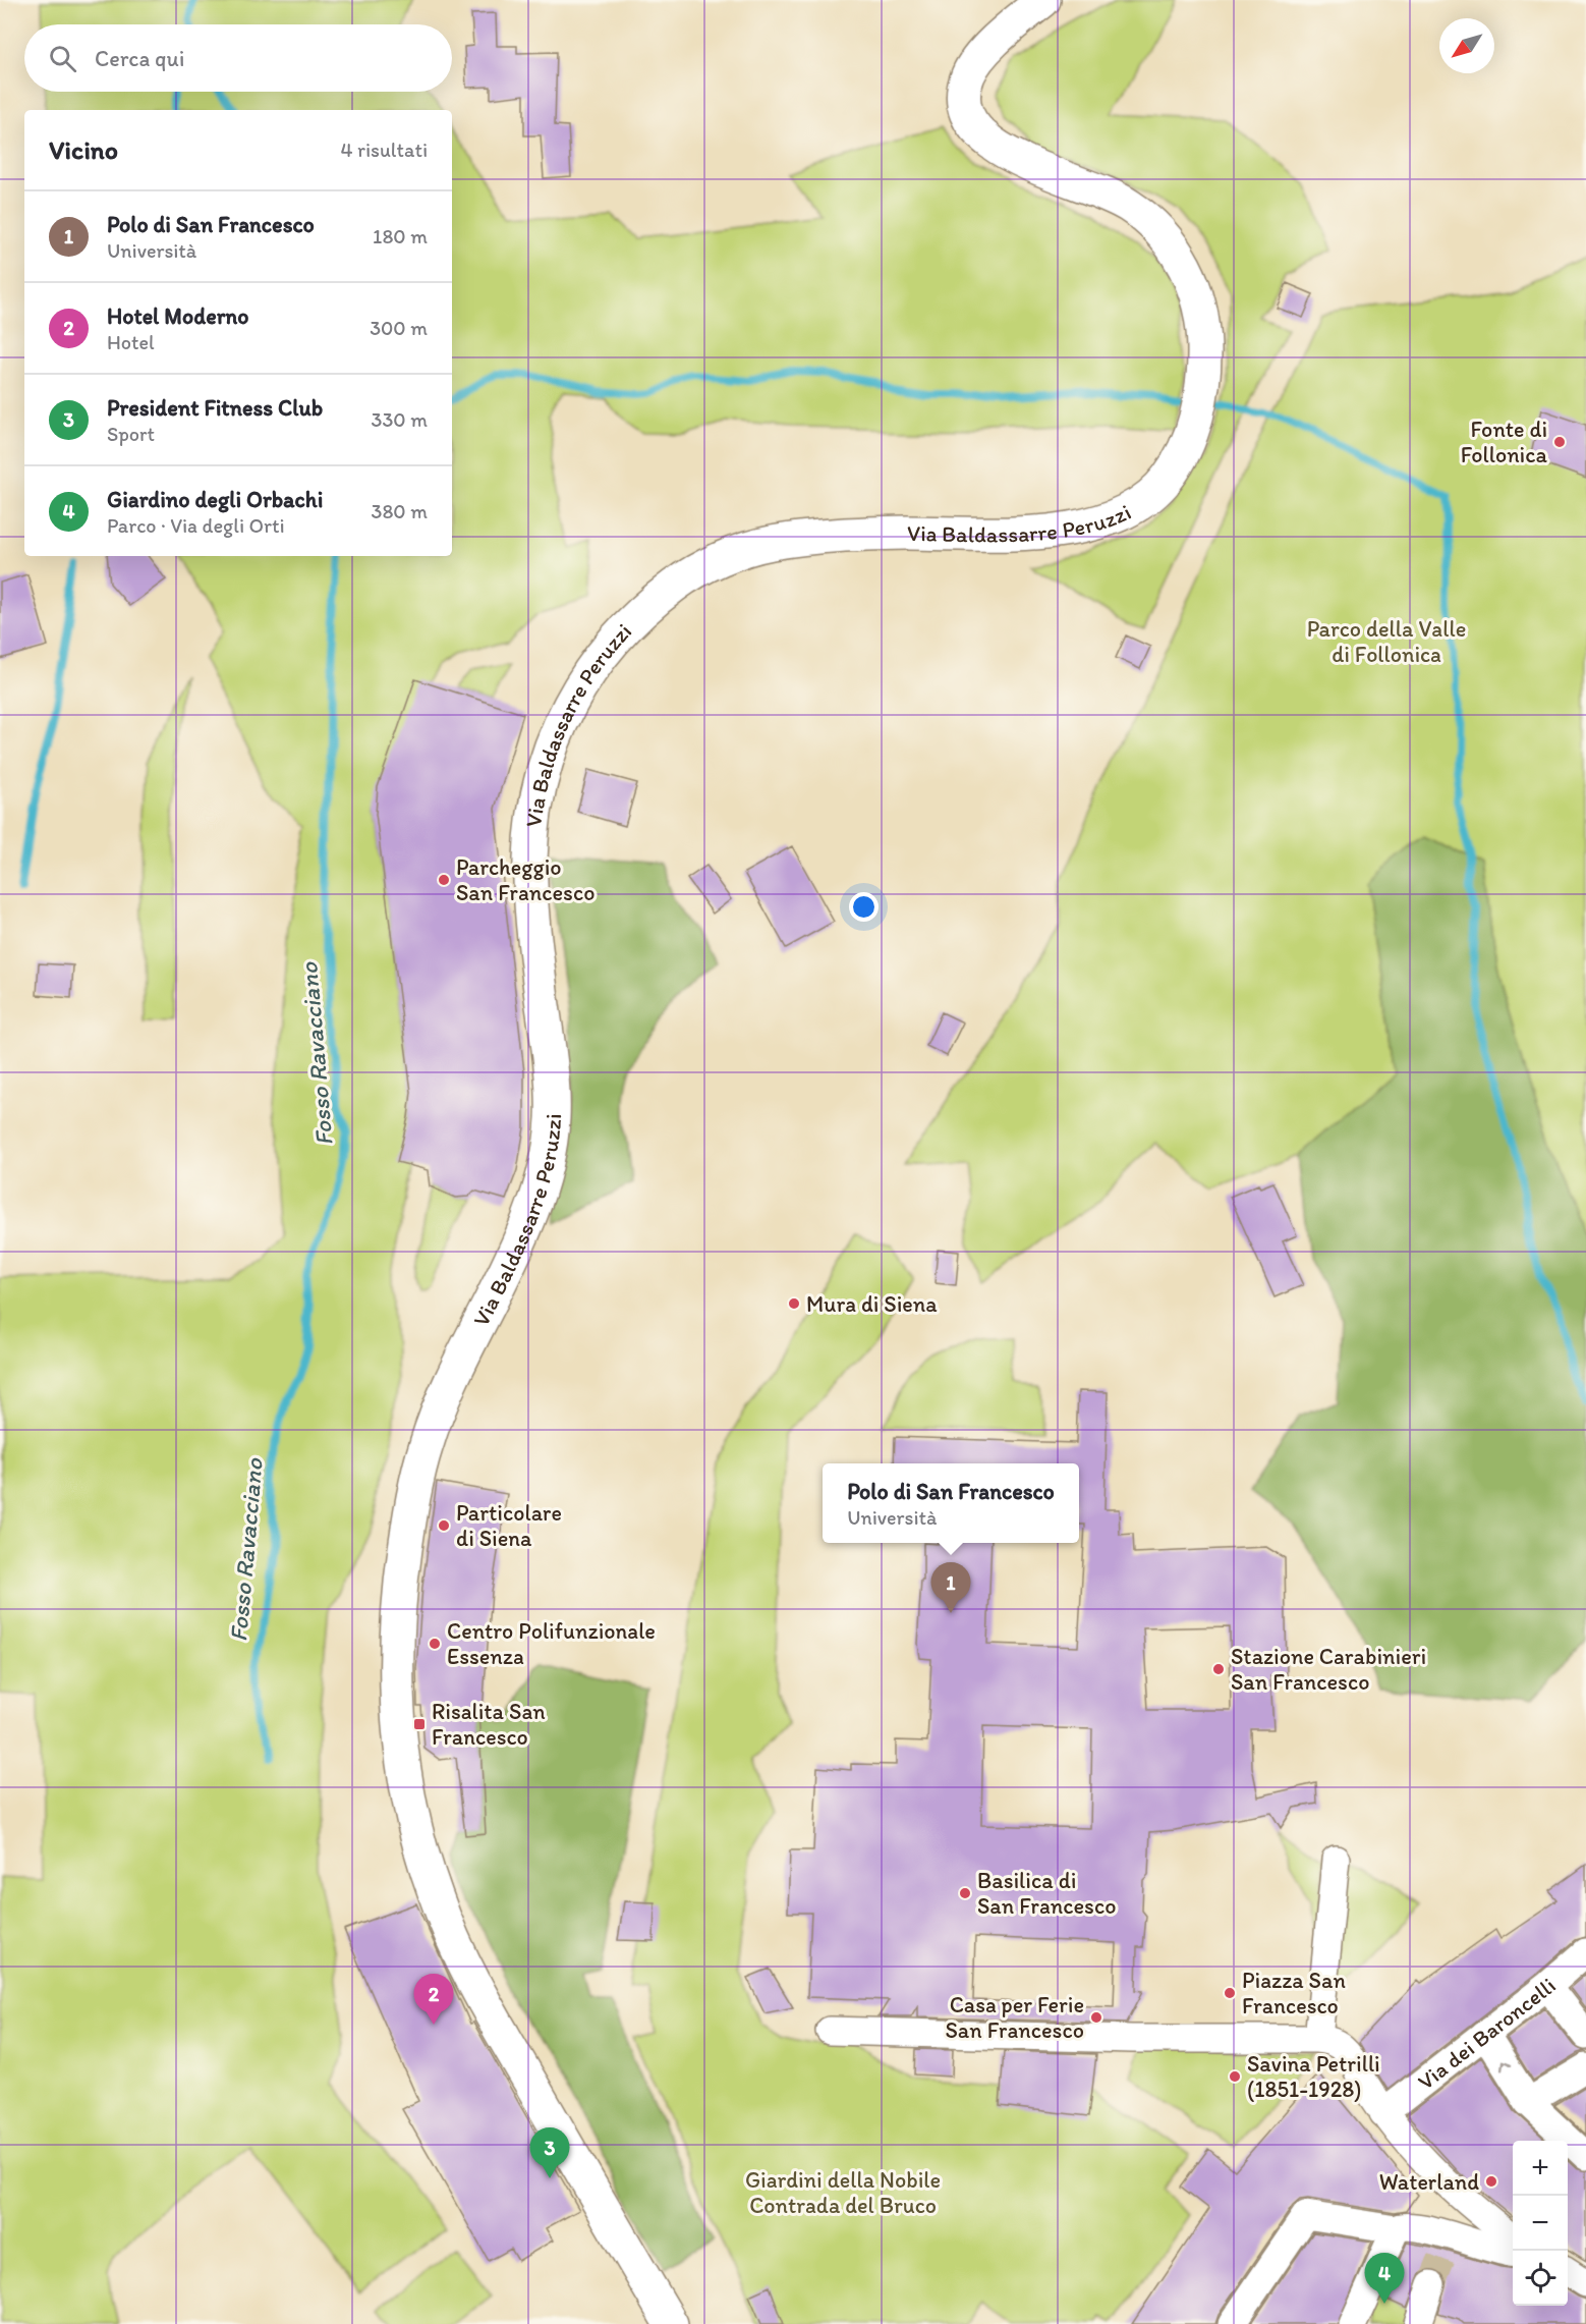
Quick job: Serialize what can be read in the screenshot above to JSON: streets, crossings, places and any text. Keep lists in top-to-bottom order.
{
  "streets": {
    "street": ["Via Baldassarre Peruzzi", "Via dei Baroncelli"]
  },
  "water": ["Fosso Ravacciano"],
  "parks": ["Parco della Valle di Follonica", "Giardini della Nobile Contrada del Bruco"],
  "places": {
    "other": [
      "Fonte di Follonica",
      "Parcheggio San Francesco",
      "Mura di Siena",
      "Particolare di Siena",
      "Centro Polifunzionale Essenza",
      "Stazione Carabinieri San Francesco",
      "Basilica di San Francesco",
      "Piazza San Francesco",
      "Casa per Ferie San Francesco",
      "Savina Petrilli (1851-1928)",
      "Waterland"
    ],
    "transit": ["Risalita San Francesco"]
  },
  "north": "bottom left",
  "page": {
    "search": "Cerca qui",
    "heading": ["Vicino", "4 risultati"],
    "list": [
      {
        "mark": "1",
        "name": "Polo di San Francesco",
        "note": "Università",
        "value": "180 m"
      },
      {
        "mark": "2",
        "name": "Hotel Moderno",
        "note": "Hotel",
        "value": "300 m"
      },
      {
        "mark": "3",
        "name": "President Fitness Club",
        "note": "Sport",
        "value": "330 m"
      },
      {
        "mark": "4",
        "name": "Giardino degli Orbachi",
        "note": "Parco · Via degli Orti",
        "value": "380 m"
      }
    ],
    "popup": ["Polo di San Francesco", "Università"],
    "pins": [
      "1",
      "2",
      "3",
      "4"
    ],
    "map_buttons": ["+", "−"]
  }
}
